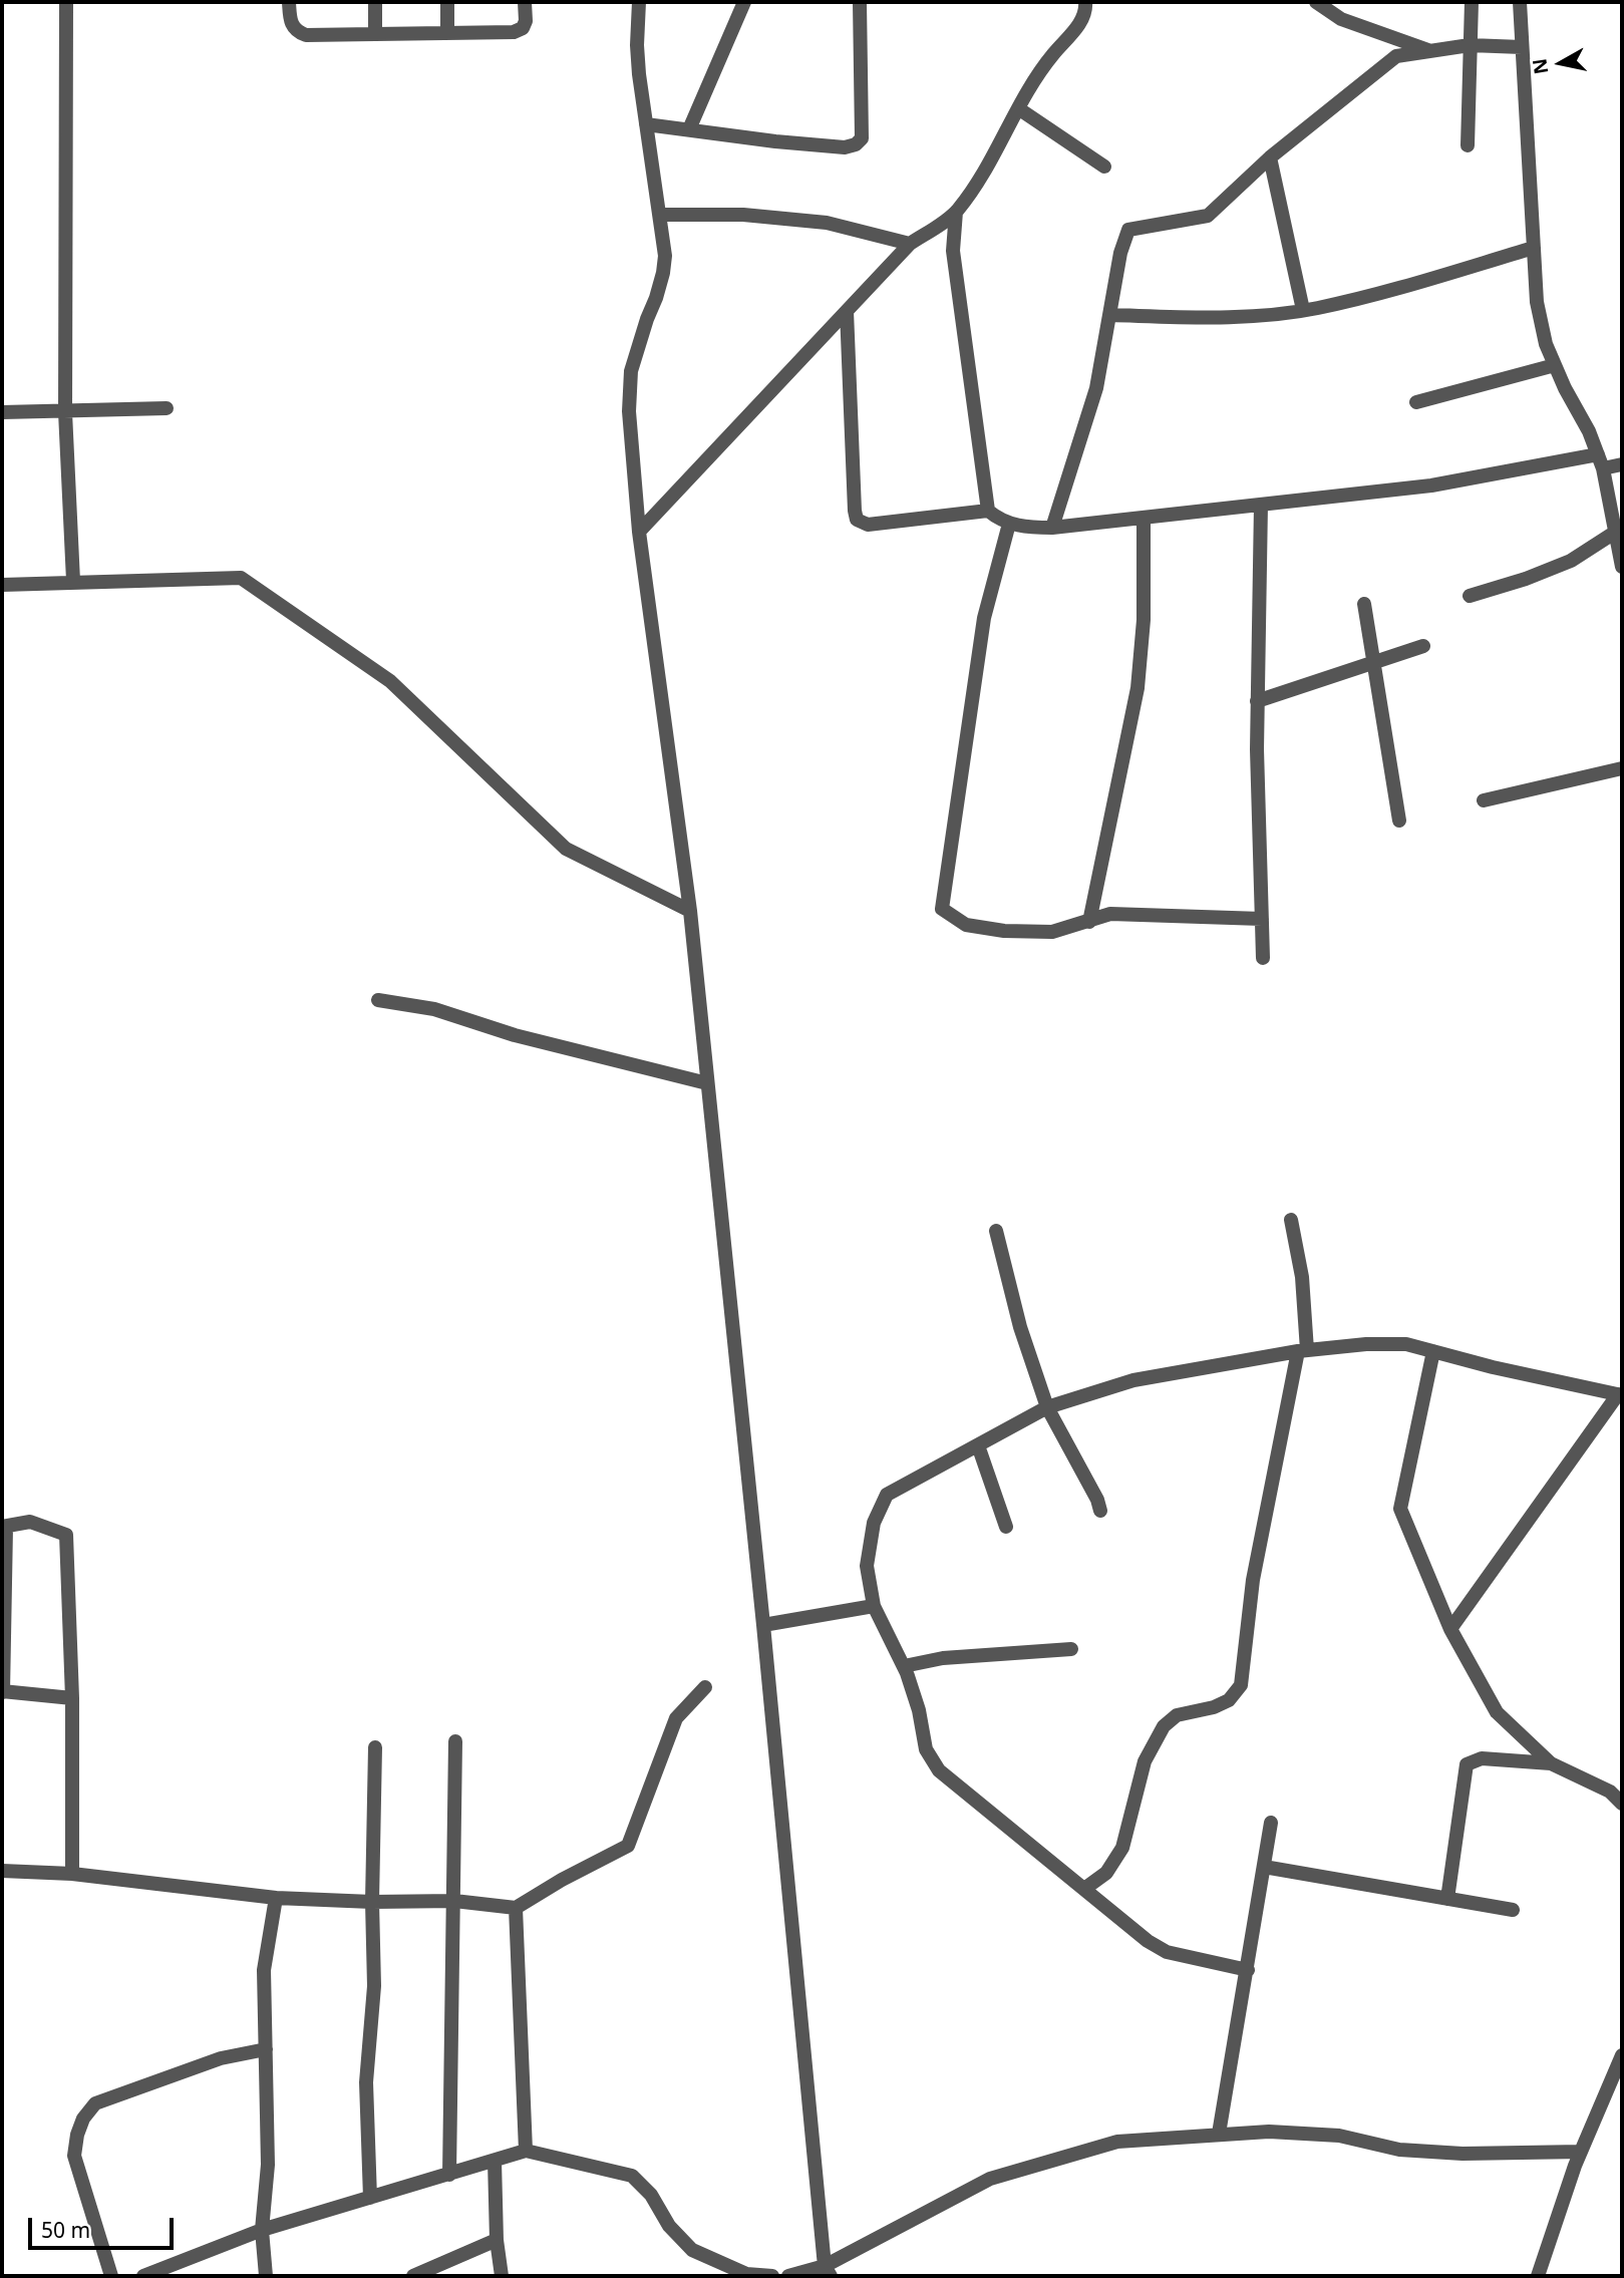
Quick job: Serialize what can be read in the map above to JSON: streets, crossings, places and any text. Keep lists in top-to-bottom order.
{
  "scale_bar": "50 m",
  "north": "left"
}
